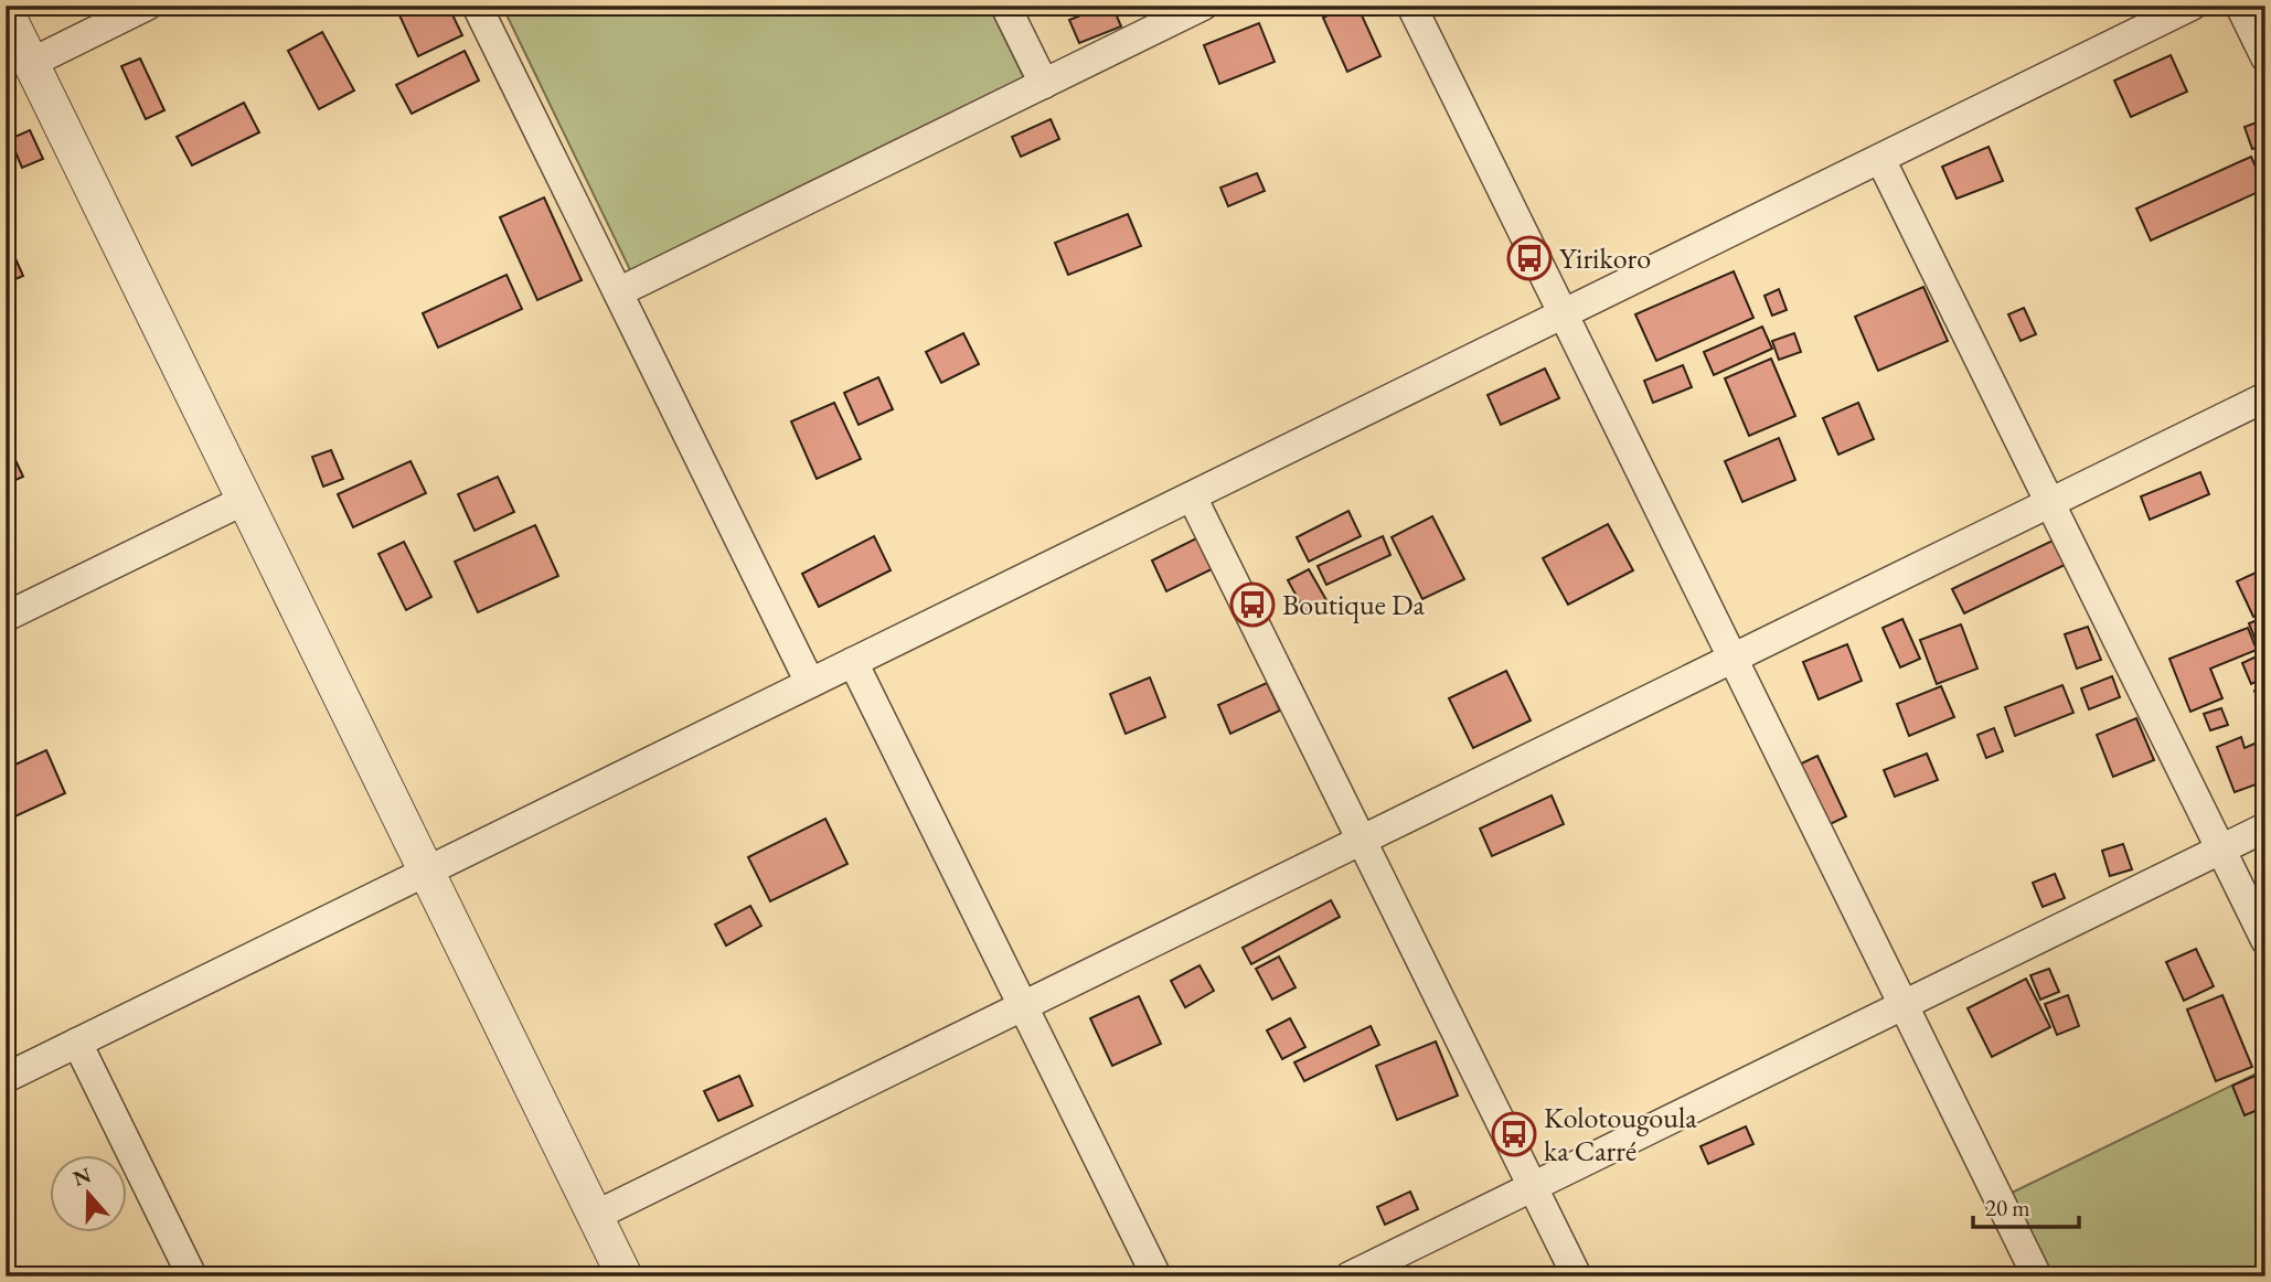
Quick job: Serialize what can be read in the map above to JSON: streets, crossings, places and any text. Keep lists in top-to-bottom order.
{
  "places": {
    "bus stop": ["Yirikoro", "Boutique Da", "Kolotougoula ka Carré"]
  },
  "scale_bar": "20 m",
  "north": "top"
}
